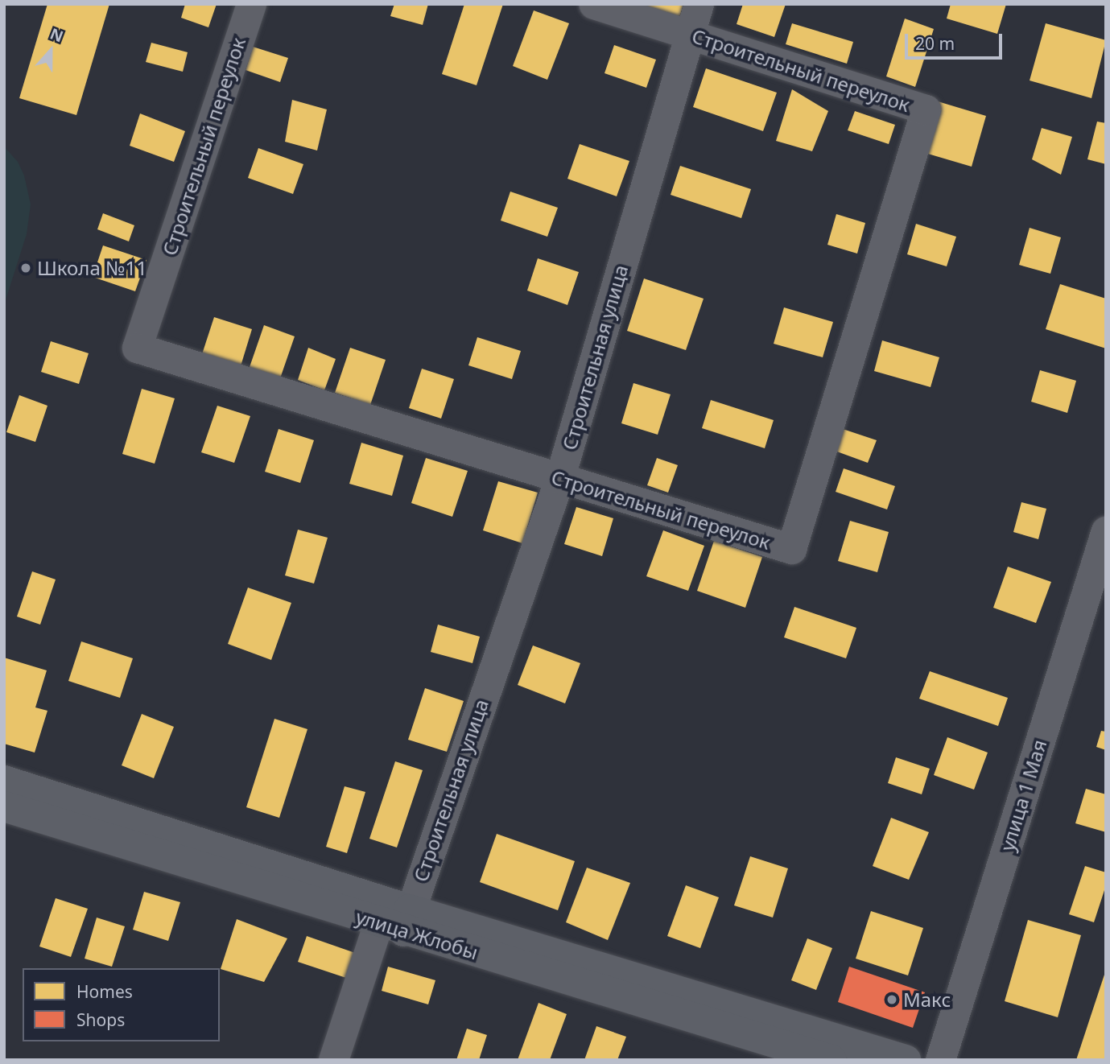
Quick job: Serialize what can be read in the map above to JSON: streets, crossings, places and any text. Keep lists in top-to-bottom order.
{
  "streets": {
    "main road": ["улица Жлобы"],
    "street": ["Строительный переулок", "Строительная улица", "улица 1 Мая"]
  },
  "crossings": [
    ["Строительный переулок", "Строительная улица"],
    ["Строительная улица", "улица Жлобы"]
  ],
  "places": ["Школа №11", "Макс"],
  "legend": ["Homes", "Shops"],
  "scale_bar": "20 m",
  "north": "top"
}
